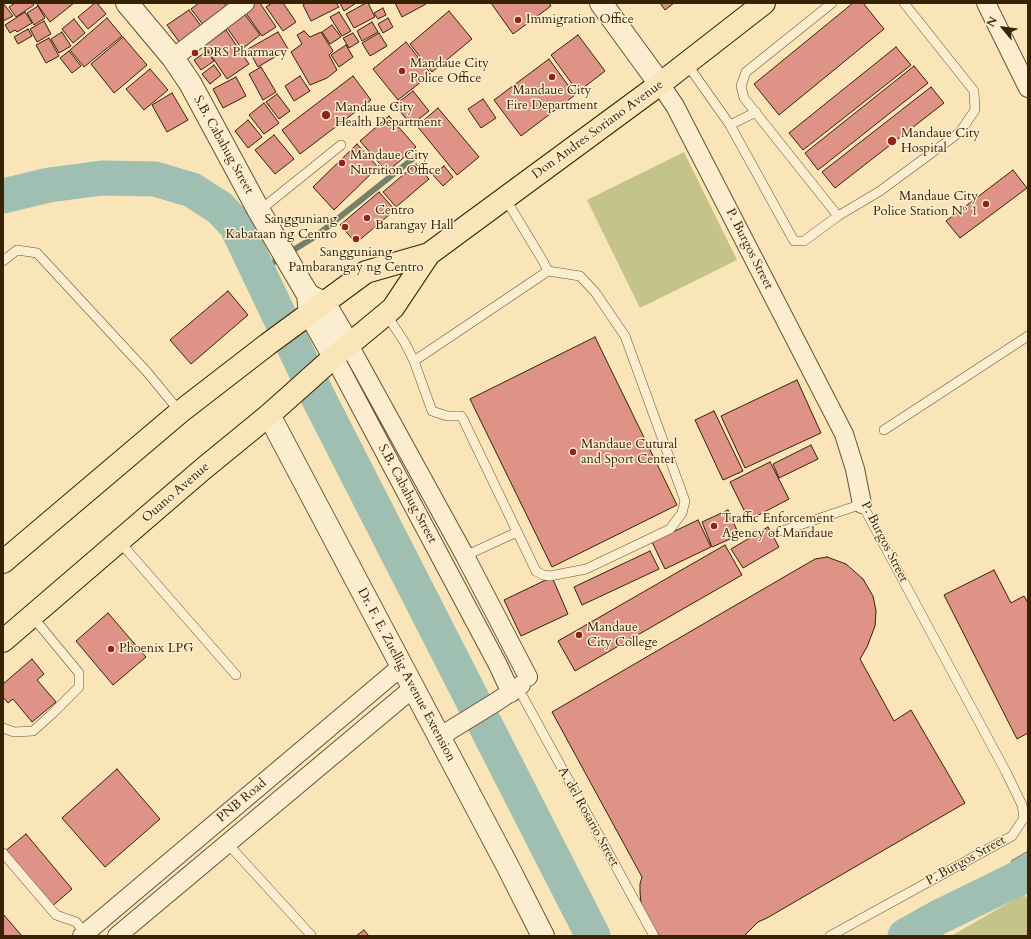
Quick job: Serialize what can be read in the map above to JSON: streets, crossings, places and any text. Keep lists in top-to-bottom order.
{
  "streets": {
    "highway": ["Don Andres Soriano Avenue", "Ouano Avenue"],
    "street": [
      "S.B. Cabahug Street",
      "P. Burgos Street",
      "Dr. F. E. Zuellig Avenue Extension",
      "PNB Road"
    ],
    "lane": ["A. del Rosario Street"]
  },
  "crossings": [
    ["Don Andres Soriano Avenue", "S.B. Cabahug Street"],
    ["Don Andres Soriano Avenue", "P. Burgos Street"],
    ["Don Andres Soriano Avenue", "Ouano Avenue"],
    ["S.B. Cabahug Street", "Ouano Avenue"],
    ["S.B. Cabahug Street", "A. del Rosario Street"],
    ["Ouano Avenue", "Dr. F. E. Zuellig Avenue Extension"],
    ["Dr. F. E. Zuellig Avenue Extension", "PNB Road"]
  ],
  "places": [
    "Immigration Office",
    "DRS Pharmacy",
    "Mandaue City Police Office",
    "Mandaue City Fire Department",
    "Mandaue City Health Department",
    "Mandaue City Hospital",
    "Mandaue City Nutrition Office",
    "Mandaue City Police Station № 1",
    "Centro Barangay Hall",
    "Sangguniang Kabataan ng Centro",
    "Sangguniang Pambarangay ng Centro",
    "Mandaue Cutural and Sport Center",
    "Traffic Enforcement Agency of Mandaue",
    "Mandaue City College",
    "Phoenix LPG"
  ],
  "north": "top left"
}
